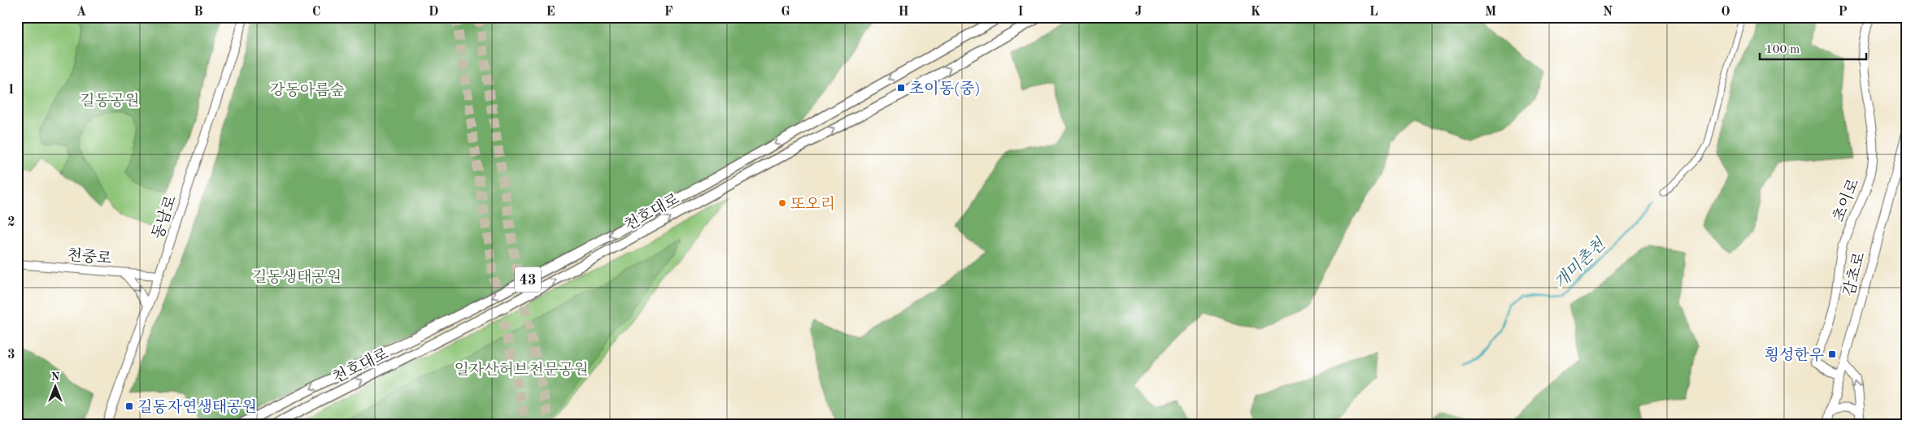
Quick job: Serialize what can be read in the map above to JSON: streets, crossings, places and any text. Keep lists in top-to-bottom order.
{
  "streets": {
    "main road": [
      "초이로",
      "천호대로",
      "동남로",
      "천중로",
      "감초로",
      "43"
    ]
  },
  "crossings": [
    ["초이로", "감초로"],
    ["동남로", "천중로"]
  ],
  "water": ["개미촌천"],
  "parks": [
    "강동아름숲",
    "길동공원",
    "길동생태공원",
    "일자산허브천문공원"
  ],
  "places": {
    "transit": ["초이동(중)", "횡성한우", "길동자연생태공원"],
    "other": ["또오리"]
  },
  "scale_bar": "100 m",
  "north": "top",
  "grid": {
    "columns": [
      "A",
      "B",
      "C",
      "D",
      "E",
      "F",
      "G",
      "H",
      "I",
      "J",
      "K",
      "L",
      "M",
      "N",
      "O",
      "P"
    ],
    "rows": ["1", "2", "3"]
  }
}
